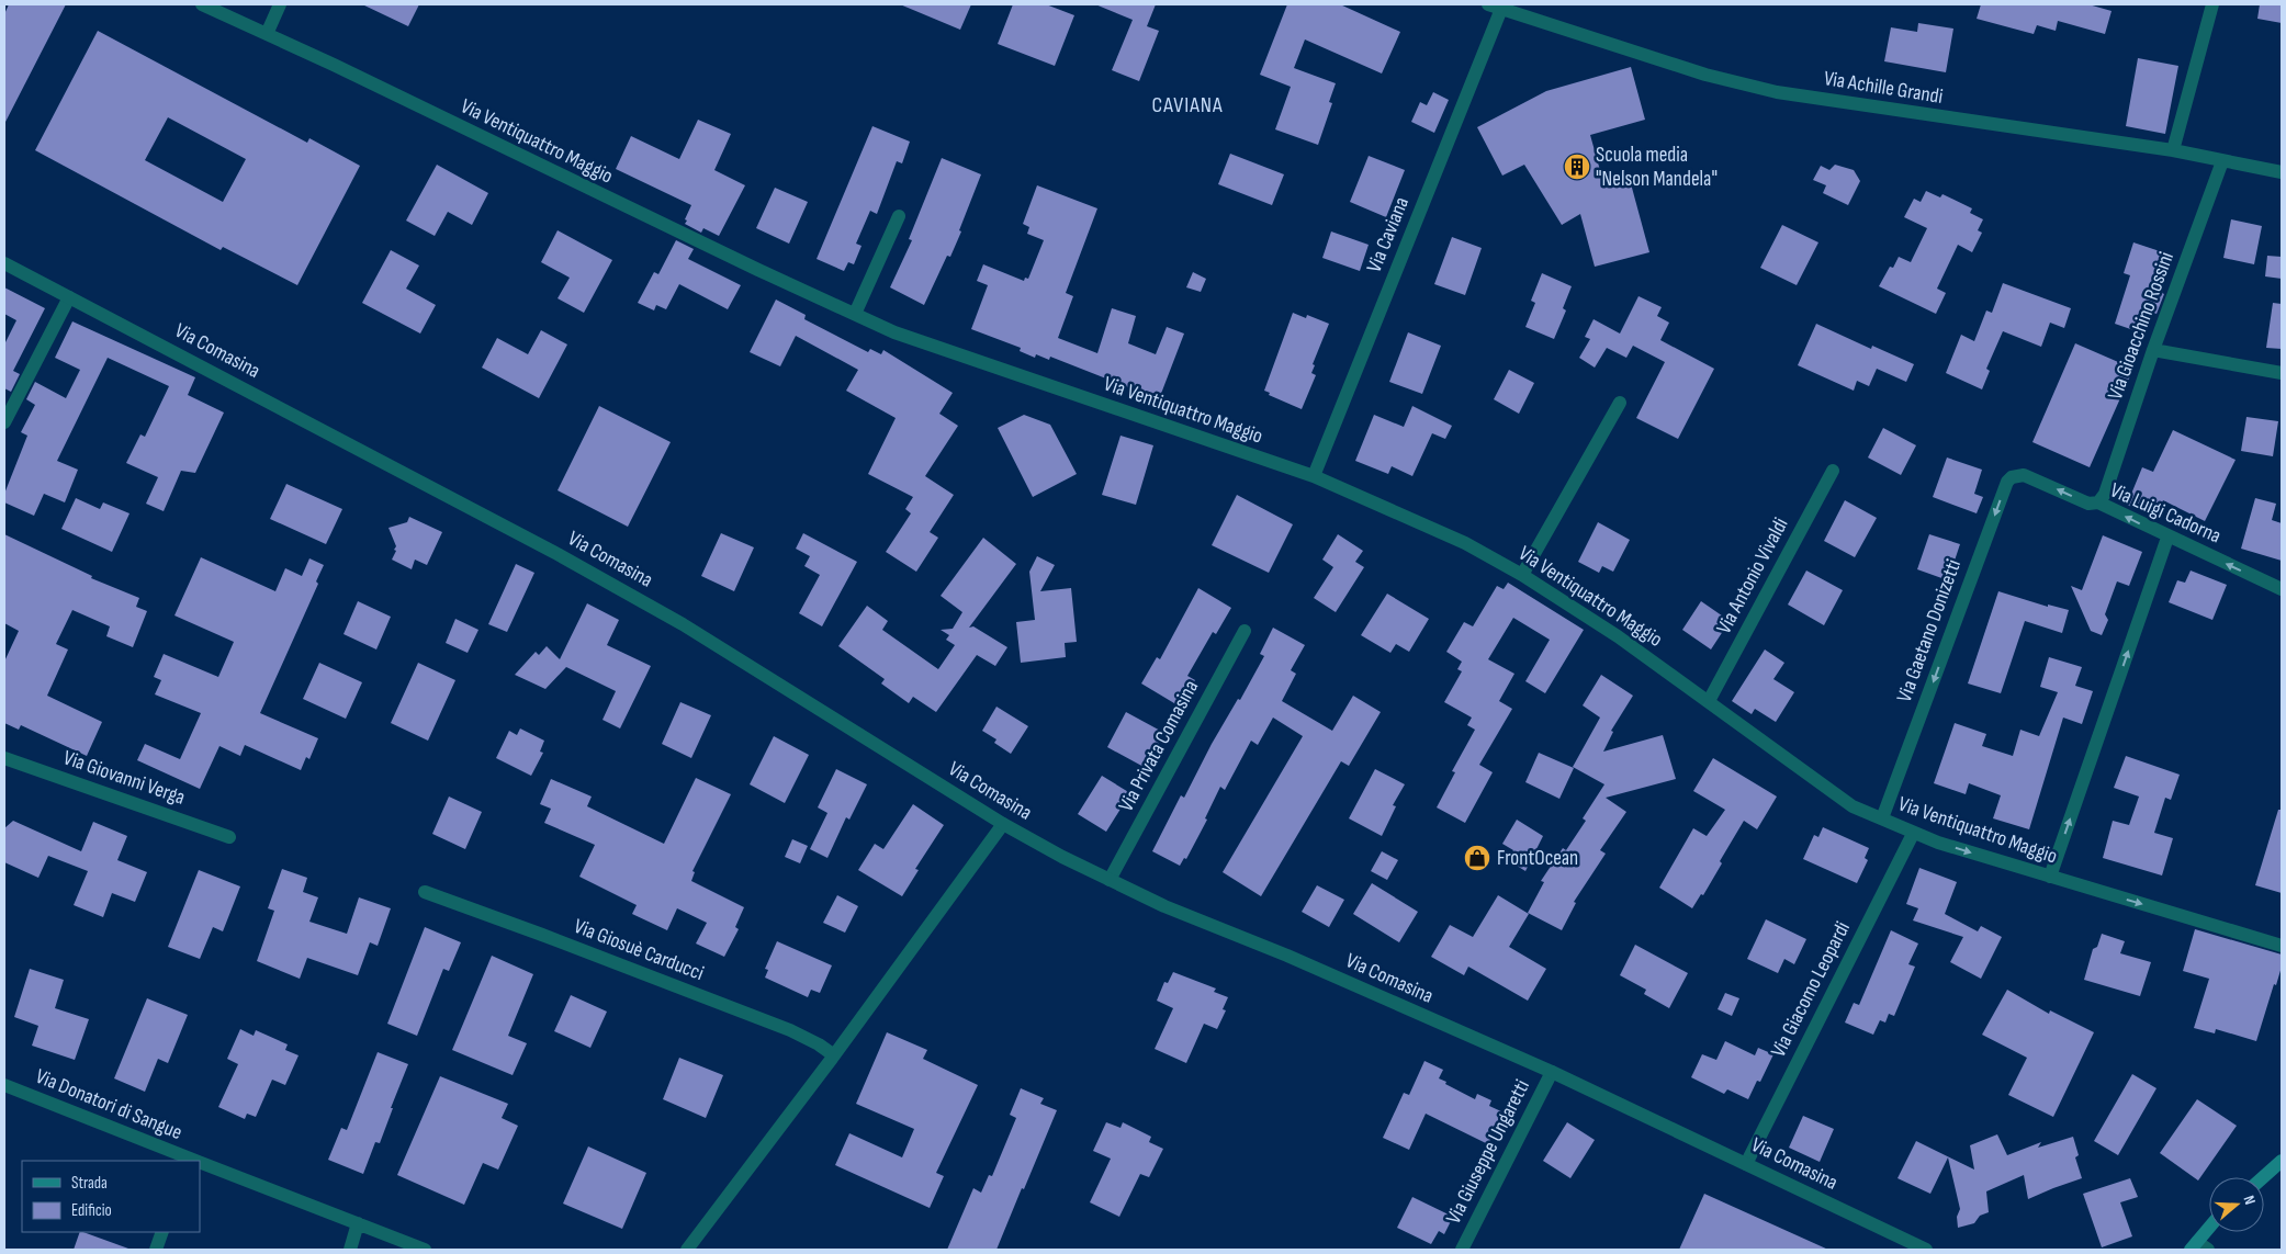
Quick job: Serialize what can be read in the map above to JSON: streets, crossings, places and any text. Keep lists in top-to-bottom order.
{
  "streets": {
    "street": [
      "Via Achille Grandi",
      "Via Ventiquattro Maggio",
      "Via Caviana",
      "Via Gioacchino Rossini",
      "Via Comasina",
      "Via Luigi Cadorna",
      "Via Antonio Vivaldi",
      "Via Gaetano Donizetti",
      "Via Privata Comasina",
      "Via Giovanni Verga",
      "Via Giosuè Carducci",
      "Via Giacomo Leopardi",
      "Via Donatori di Sangue",
      "Via Giuseppe Ungaretti"
    ]
  },
  "crossings": [
    ["Via Achille Grandi", "Via Caviana"],
    ["Via Achille Grandi", "Via Gioacchino Rossini"],
    ["Via Ventiquattro Maggio", "Via Caviana"],
    ["Via Ventiquattro Maggio", "Via Antonio Vivaldi"],
    ["Via Ventiquattro Maggio", "Via Gaetano Donizetti"],
    ["Via Ventiquattro Maggio", "Via Giacomo Leopardi"],
    ["Via Gioacchino Rossini", "Via Luigi Cadorna"],
    ["Via Comasina", "Via Privata Comasina"],
    ["Via Comasina", "Via Giacomo Leopardi"],
    ["Via Comasina", "Via Giuseppe Ungaretti"],
    ["Via Luigi Cadorna", "Via Gaetano Donizetti"]
  ],
  "one_way": ["Via Luigi Cadorna", "Via Gaetano Donizetti"],
  "districts": ["CAVIANA"],
  "places": {
    "building": ["Scuola media \"Nelson Mandela\""],
    "shop": ["FrontOcean"]
  },
  "legend": ["Strada", "Edificio"],
  "north": "right"
}
